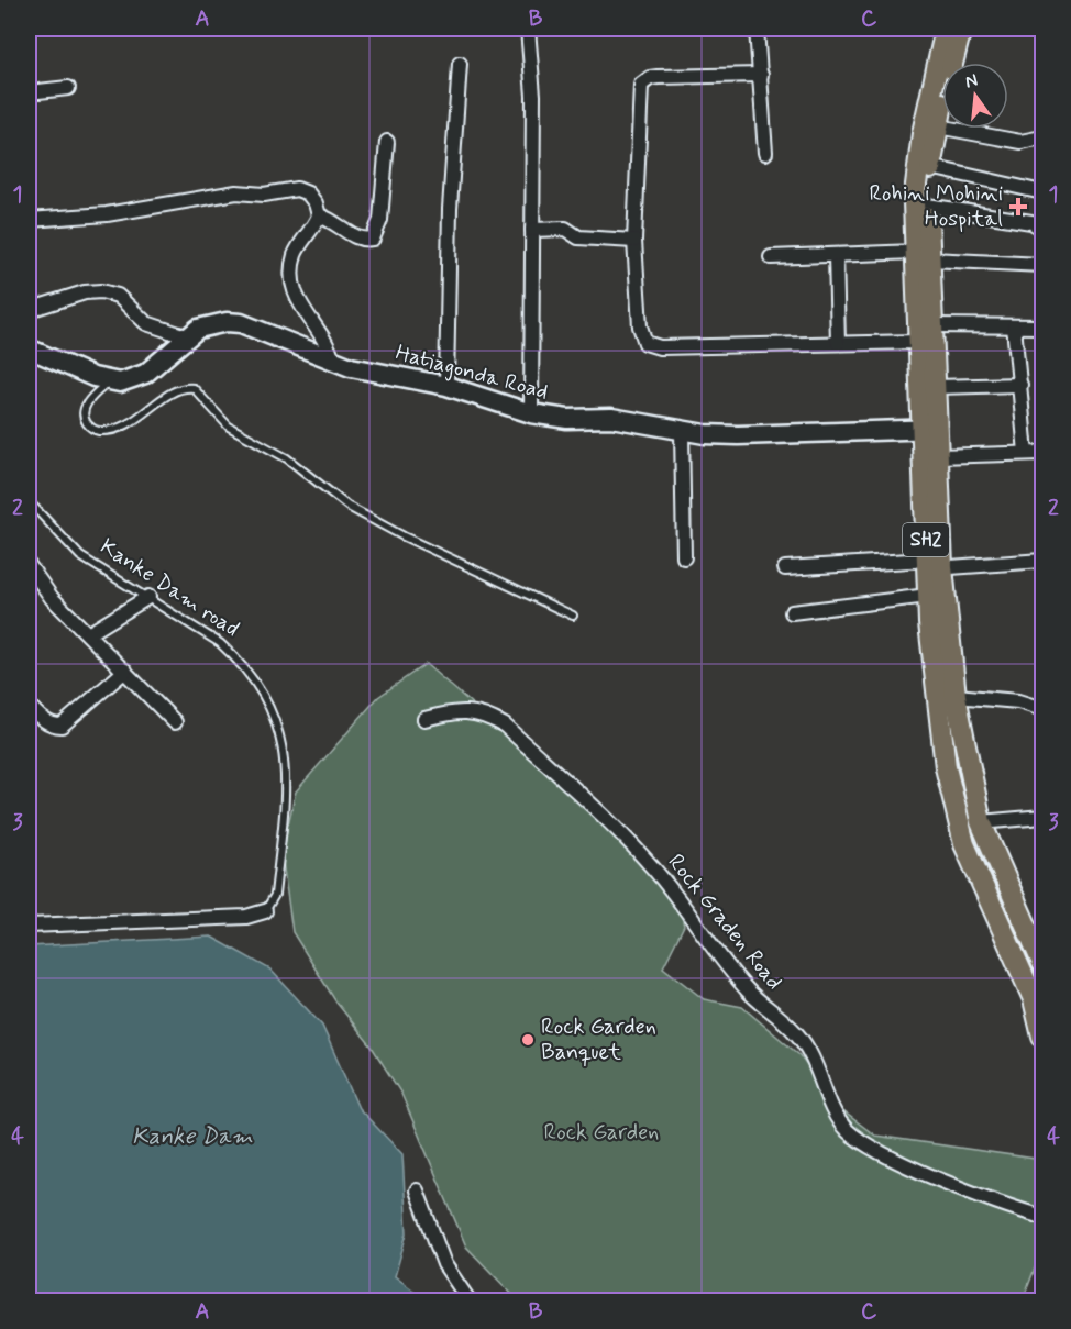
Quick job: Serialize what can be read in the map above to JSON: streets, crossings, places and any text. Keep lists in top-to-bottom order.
{
  "streets": {
    "main road": ["SH2"],
    "street": ["Hatiagonda Road", "Kanke Dam road", "Rock Graden Road"]
  },
  "crossings": [
    ["Hatiagonda Road", "SH2"]
  ],
  "water": ["Kanke Dam"],
  "parks": ["Rock Garden"],
  "places": {
    "health": ["Rohini Mohini Hospital"],
    "other": ["Rock Garden Banquet"]
  },
  "north": "top",
  "grid": {
    "columns": ["A", "B", "C"],
    "rows": [
      "1",
      "2",
      "3",
      "4"
    ]
  }
}
